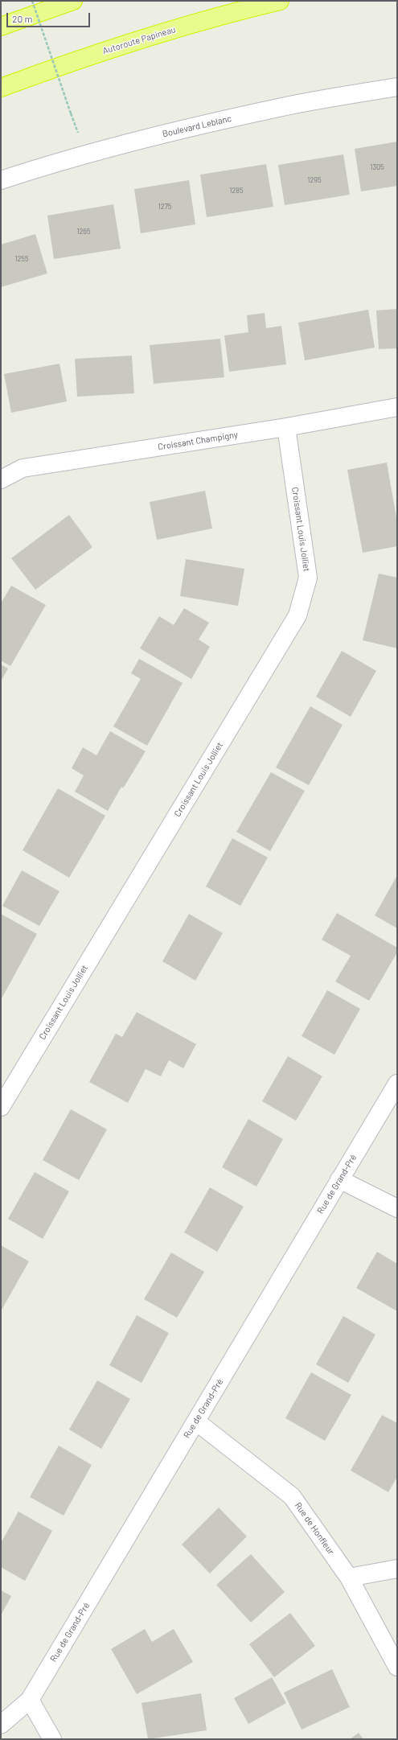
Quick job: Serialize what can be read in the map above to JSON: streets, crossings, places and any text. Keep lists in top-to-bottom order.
{
  "streets": {
    "highway": ["Autoroute Papineau"],
    "street": [
      "Boulevard Leblanc",
      "Croissant Champigny",
      "Croissant Louis Jolliet",
      "Rue de Grand-Pré",
      "Rue de Honfleur"
    ]
  },
  "crossings": [
    ["Croissant Champigny", "Croissant Louis Jolliet"],
    ["Rue de Grand-Pré", "Rue de Honfleur"]
  ],
  "house_numbers": [
    "1305",
    "1295",
    "1285",
    "1275",
    "1265",
    "1255"
  ],
  "scale_bar": "20 m"
}
